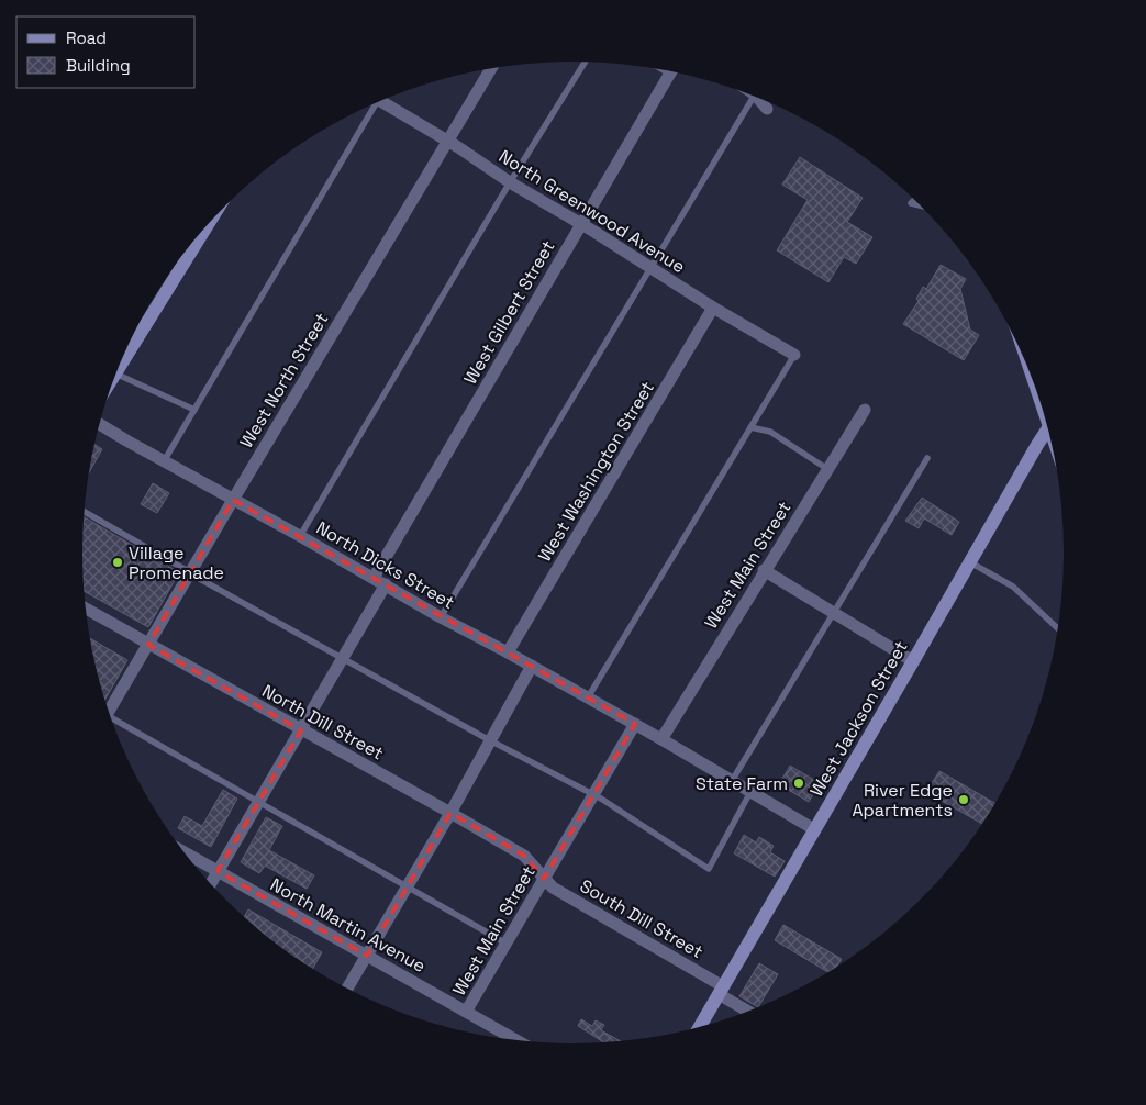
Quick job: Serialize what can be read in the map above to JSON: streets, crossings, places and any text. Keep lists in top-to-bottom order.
{
  "streets": {
    "main road": ["West Jackson Street"],
    "street": [
      "North Greenwood Avenue",
      "West Gilbert Street",
      "West North Street",
      "West Washington Street",
      "North Dicks Street",
      "West Main Street",
      "North Dill Street",
      "South Dill Street",
      "North Martin Avenue"
    ]
  },
  "crossings": [
    ["North Greenwood Avenue", "West Gilbert Street"],
    ["North Greenwood Avenue", "West North Street"],
    ["North Greenwood Avenue", "West Washington Street"],
    ["West Gilbert Street", "North Dicks Street"],
    ["West North Street", "North Dicks Street"],
    ["West North Street", "North Dill Street"],
    ["West Washington Street", "North Dicks Street"],
    ["North Dicks Street", "West Main Street"],
    ["North Dicks Street", "West Jackson Street"],
    ["West Main Street", "North Dill Street"],
    ["West Main Street", "South Dill Street"],
    ["West Main Street", "North Martin Avenue"],
    ["West Jackson Street", "South Dill Street"],
    ["North Dill Street", "South Dill Street"]
  ],
  "places": ["Village Promenade", "State Farm", "River Edge Apartments"],
  "legend": ["Road", "Building"]
}
